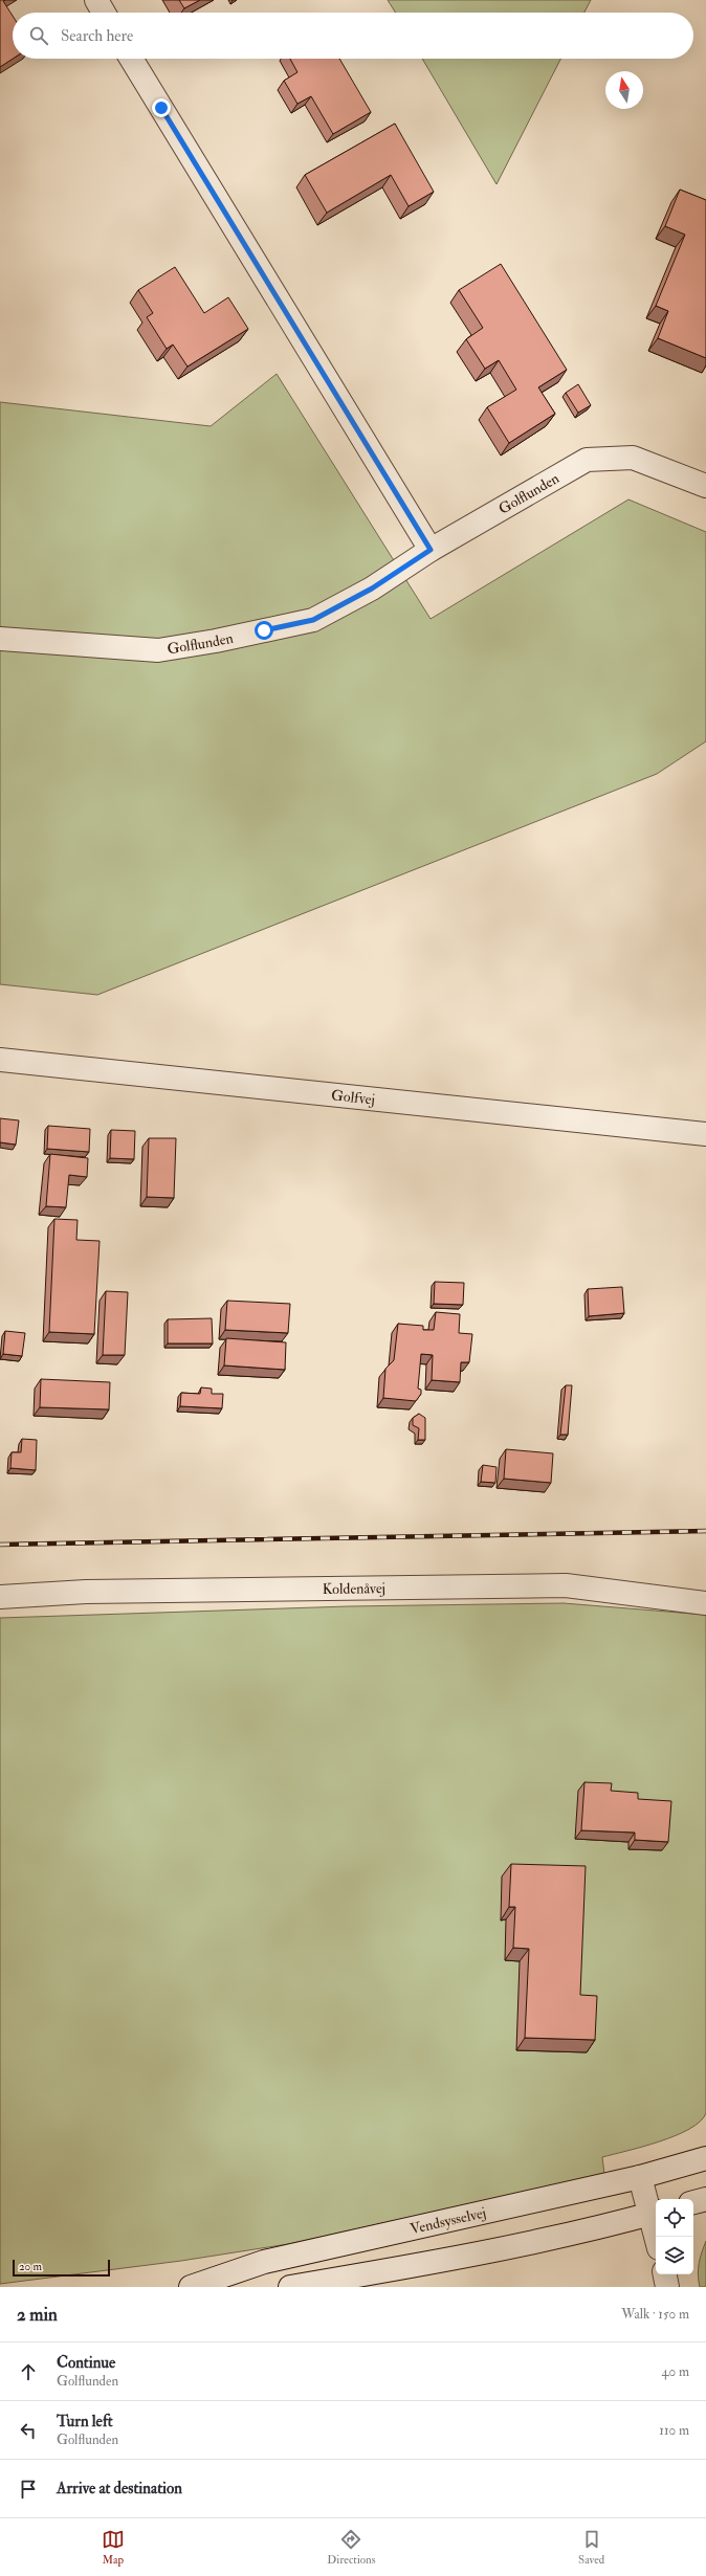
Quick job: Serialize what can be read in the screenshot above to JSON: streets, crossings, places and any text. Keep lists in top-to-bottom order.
{
  "streets": {
    "street": [
      "Golflunden",
      "Golfvej",
      "Koldenåvej",
      "Vendsysselvej"
    ]
  },
  "scale_bar": "20 m",
  "north": "top",
  "page": {
    "search": "Search here",
    "scale": "20 m",
    "heading": ["2 min", "Walk · 150 m"],
    "list": [
      ["Continue", "Golflunden", "40 m"],
      ["Turn left", "Golflunden", "110 m"],
      "Arrive at destination"
    ],
    "nav": ["Map", "Directions", "Saved"]
  }
}
